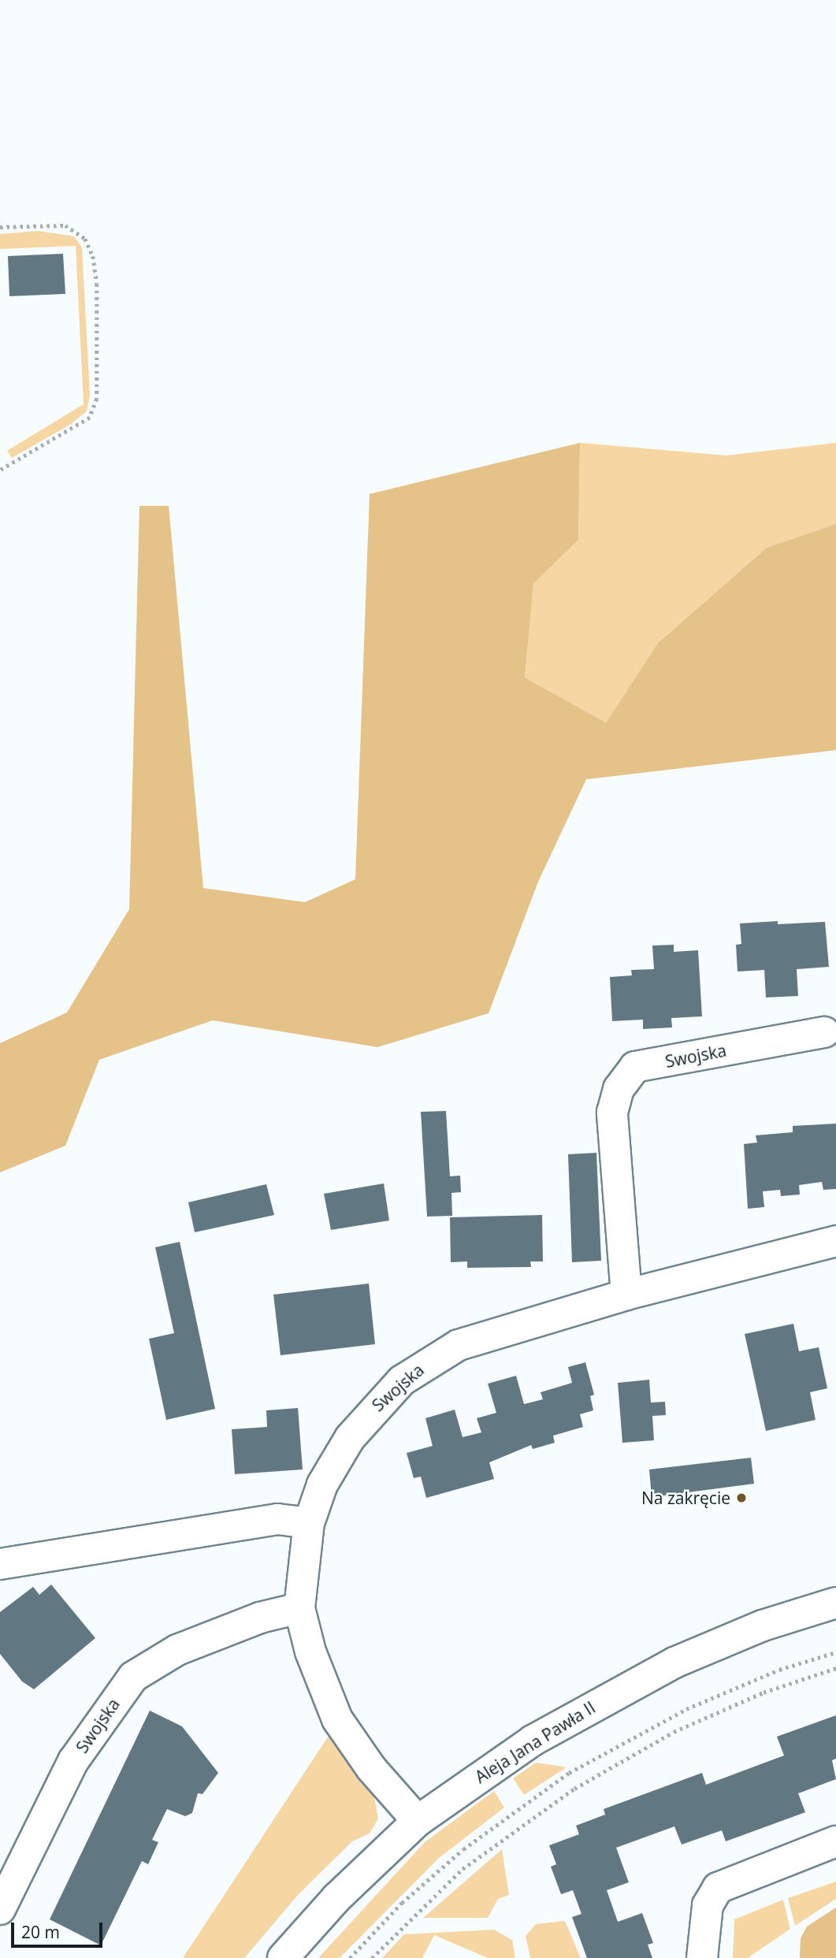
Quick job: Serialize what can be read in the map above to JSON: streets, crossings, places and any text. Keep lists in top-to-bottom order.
{
  "streets": {
    "street": ["Swojska", "Aleja Jana Pawła II"]
  },
  "crossings": [
    ["Swojska", "Aleja Jana Pawła II"]
  ],
  "places": ["Na zakręcie"],
  "scale_bar": "20 m"
}
